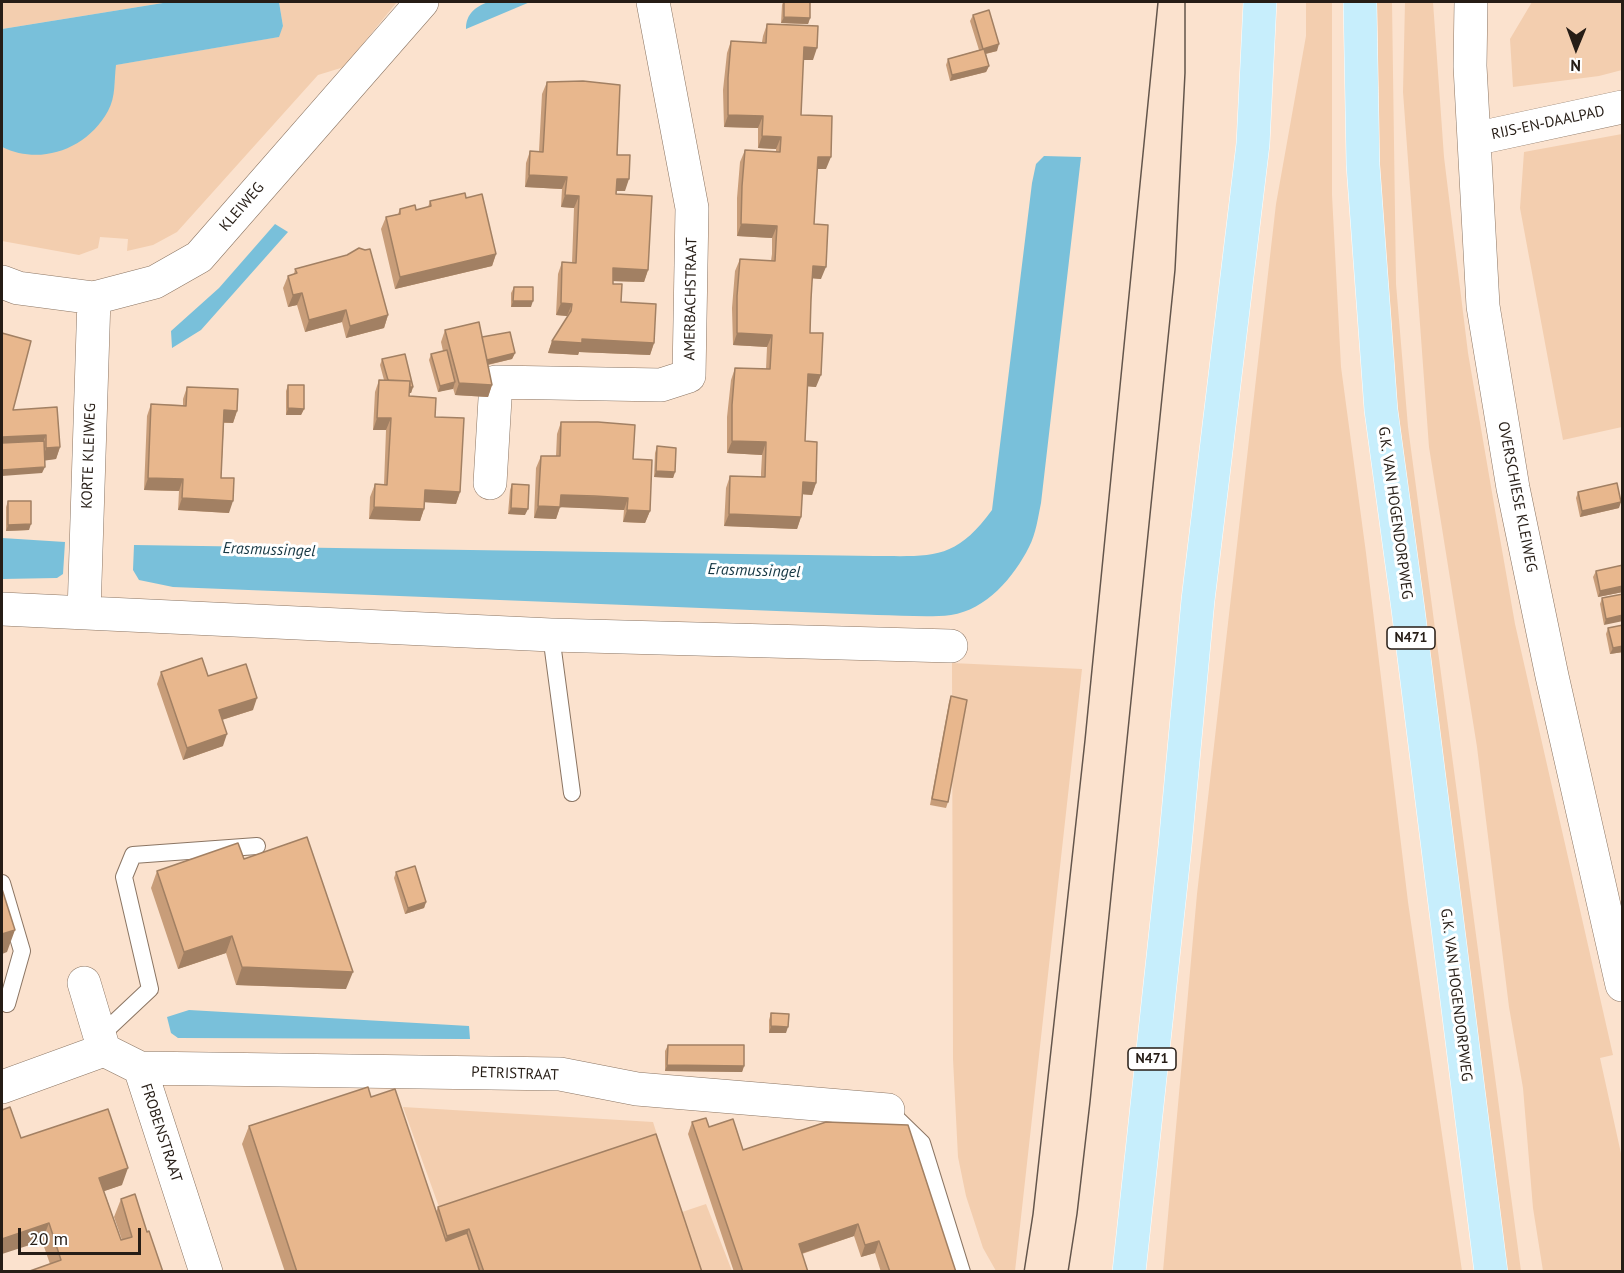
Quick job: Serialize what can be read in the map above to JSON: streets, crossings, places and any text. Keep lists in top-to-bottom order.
{
  "streets": {
    "main road": ["G.K. VAN HOGENDORPWEG", "N471"],
    "street": [
      "RIJS-EN-DAALPAD",
      "KLEIWEG",
      "AMERBACHSTRAAT",
      "KORTE KLEIWEG",
      "OVERSCHIESE KLEIWEG",
      "PETRISTRAAT",
      "FROBENSTRAAT"
    ]
  },
  "crossings": [
    ["RIJS-EN-DAALPAD", "OVERSCHIESE KLEIWEG"],
    ["KLEIWEG", "KORTE KLEIWEG"],
    ["PETRISTRAAT", "FROBENSTRAAT"]
  ],
  "water": ["Erasmussingel"],
  "scale_bar": "20 m",
  "north": "bottom"
}
